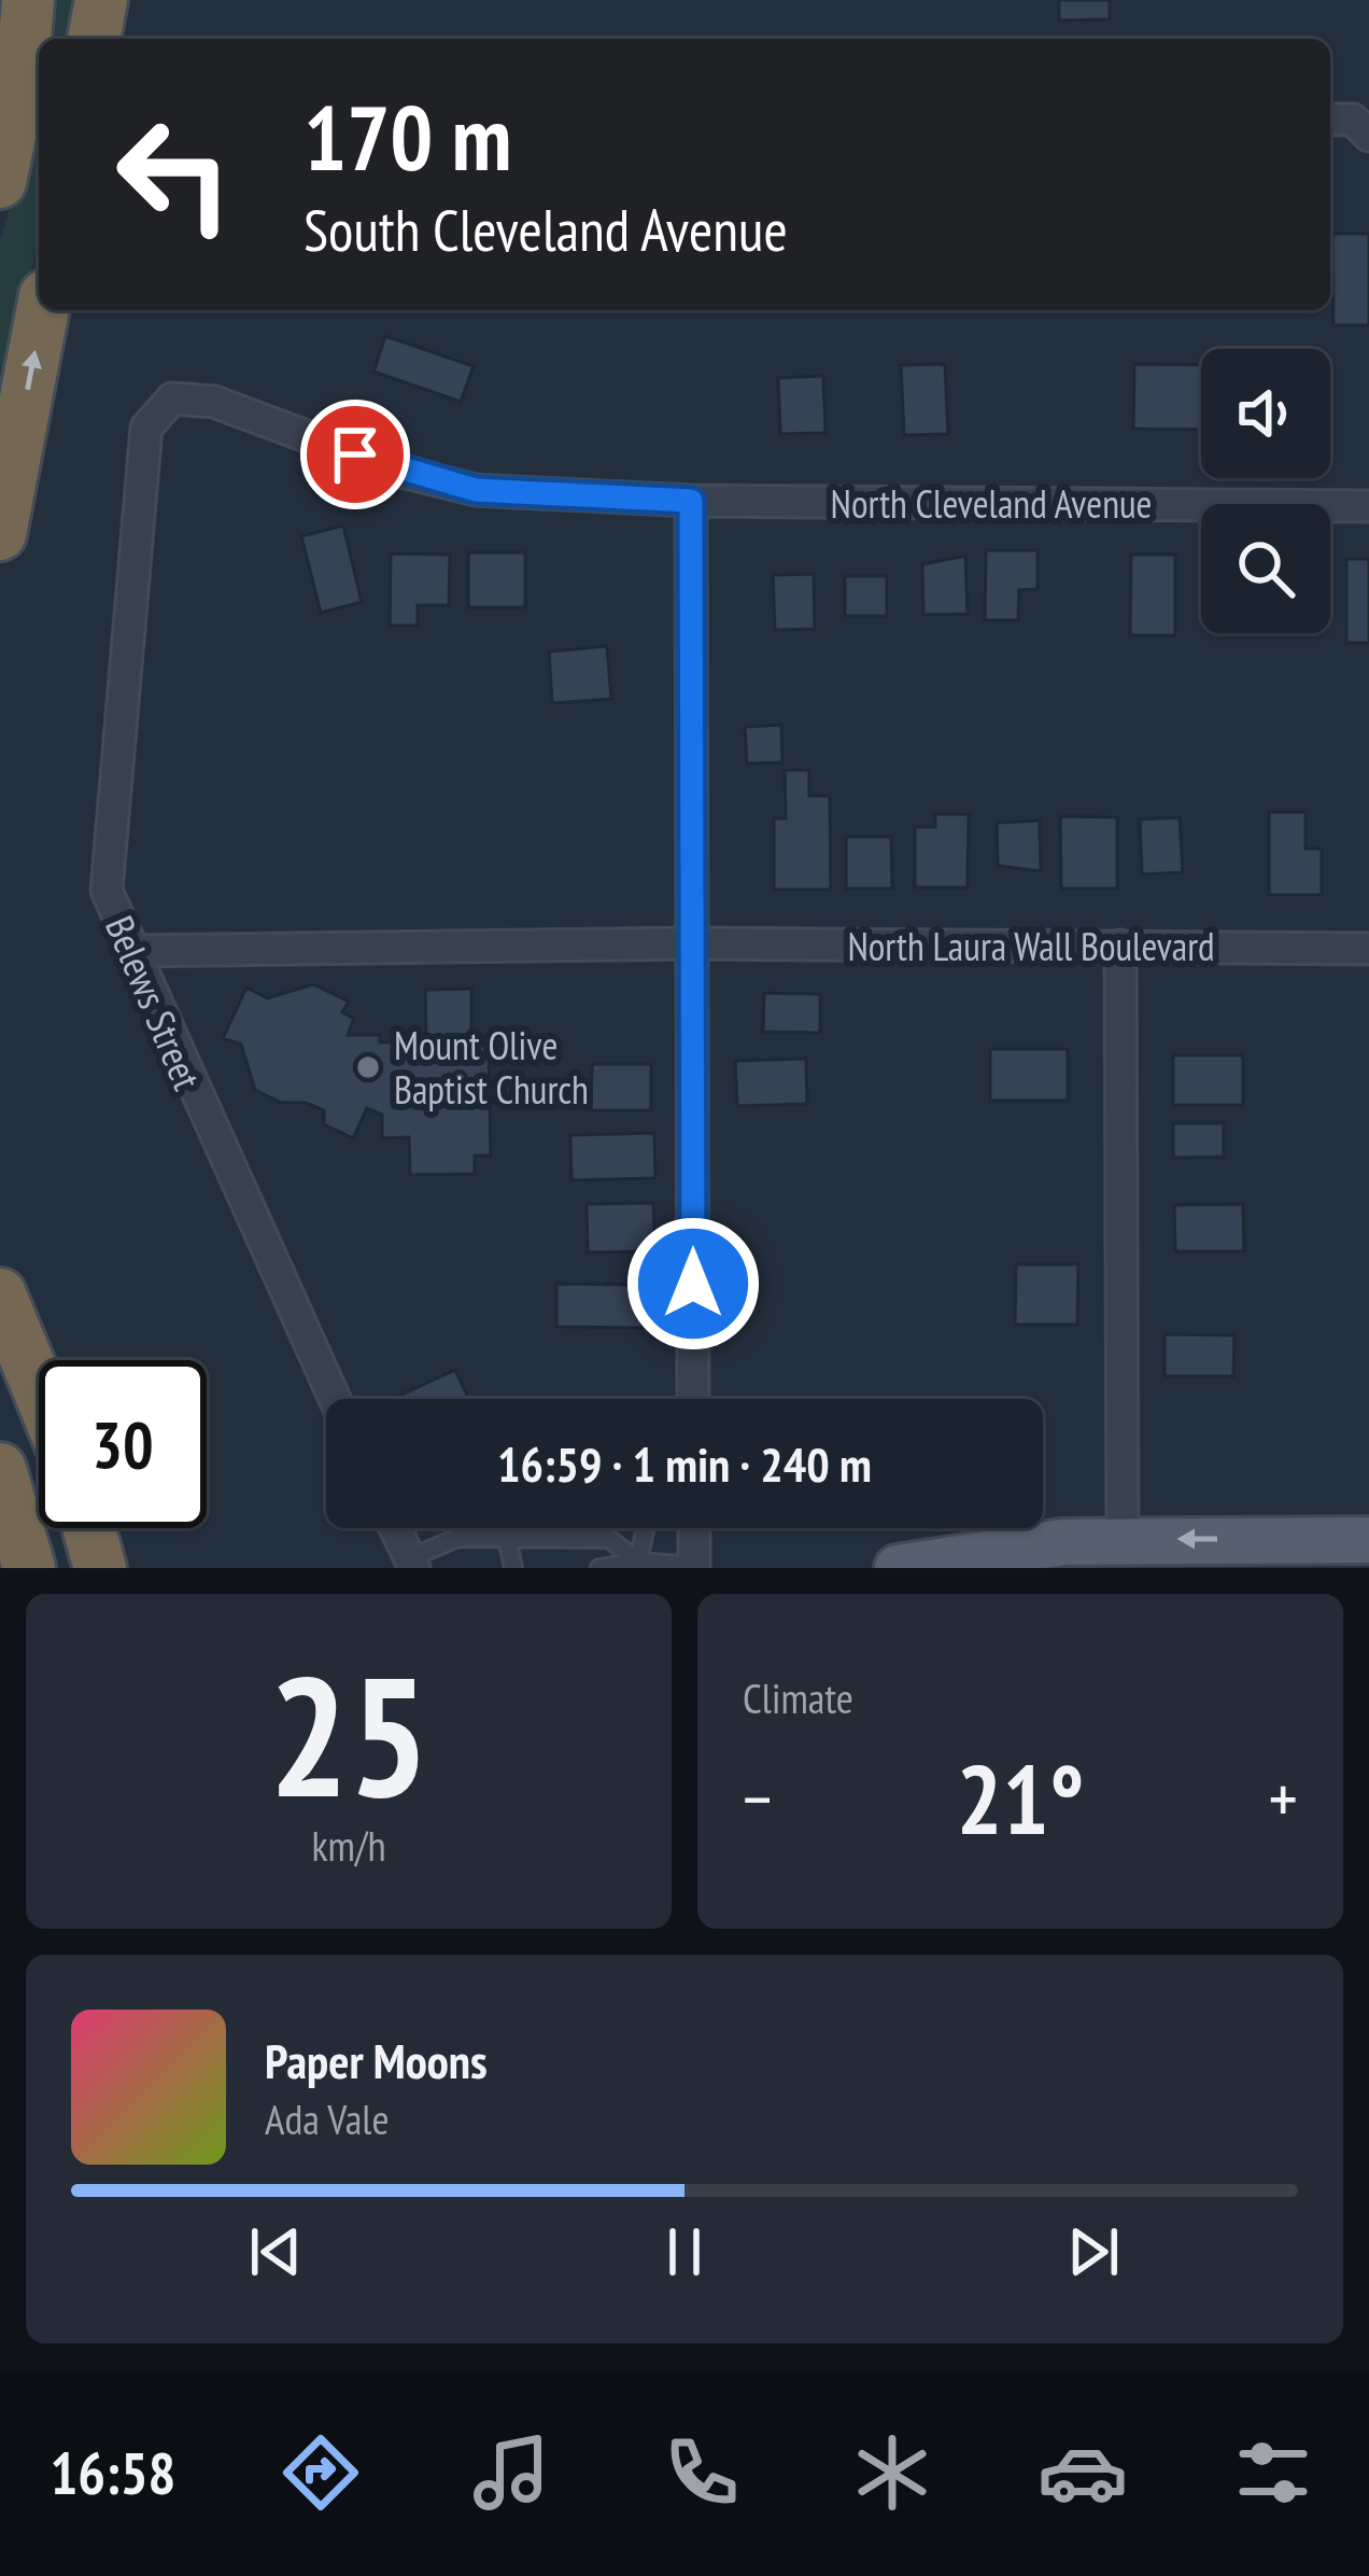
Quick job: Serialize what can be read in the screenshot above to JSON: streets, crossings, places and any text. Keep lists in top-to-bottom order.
{
  "streets": {
    "street": ["North Cleveland Avenue", "North Laura Wall Boulevard", "Belews Street"]
  },
  "crossings": [
    ["North Cleveland Avenue", "Belews Street"],
    ["North Laura Wall Boulevard", "Belews Street"]
  ],
  "places": ["Mount Olive Baptist Church"],
  "page": {
    "turn": ["170 m", "South Cleveland Avenue"],
    "limit": "30",
    "trip": "16:59 · 1 min · 240 m",
    "tile": [
      ["25", "km/h"],
      "Climate"
    ],
    "heat": ["−", "21°", "+"],
    "song": ["Paper Moons", "Ada Vale"],
    "tabs": "16:58"
  }
}
